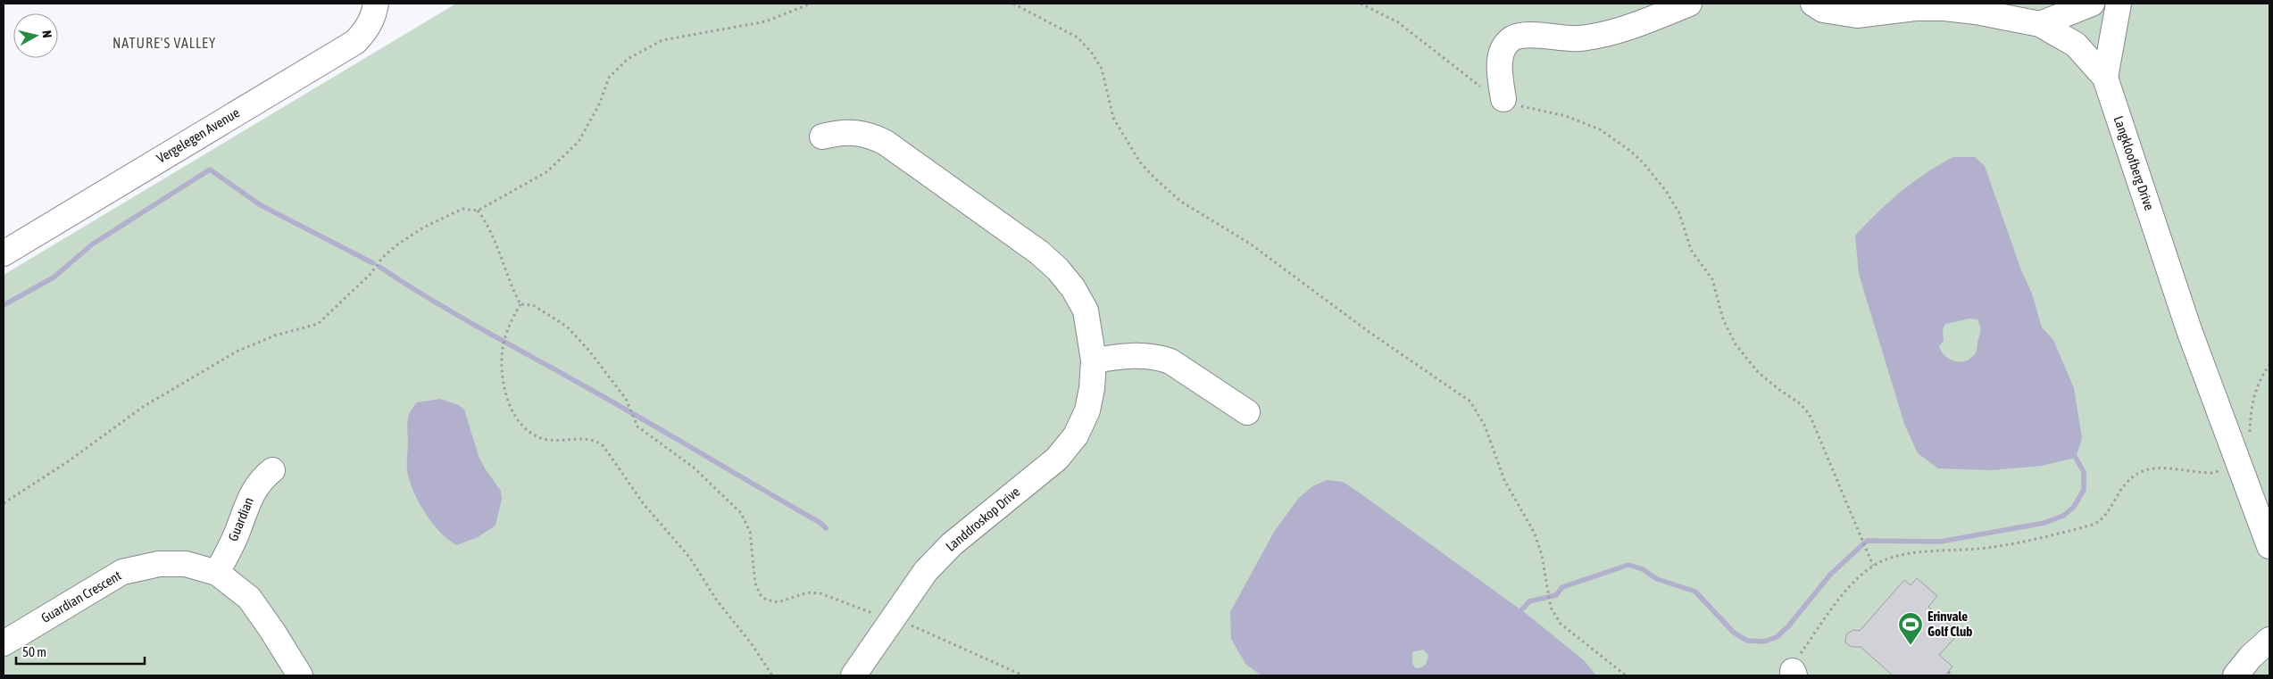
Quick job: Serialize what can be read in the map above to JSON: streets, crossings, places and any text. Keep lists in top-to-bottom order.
{
  "streets": {
    "street": [
      "Vergelegen Avenue",
      "Langkloofberg Drive",
      "Guardian",
      "Landdroskop Drive",
      "Guardian Crescent"
    ]
  },
  "crossings": [
    ["Guardian", "Guardian Crescent"]
  ],
  "districts": ["NATURE'S VALLEY"],
  "places": {
    "sports": ["Erinvale Golf Club"]
  },
  "scale_bar": "50 m",
  "north": "right"
}
